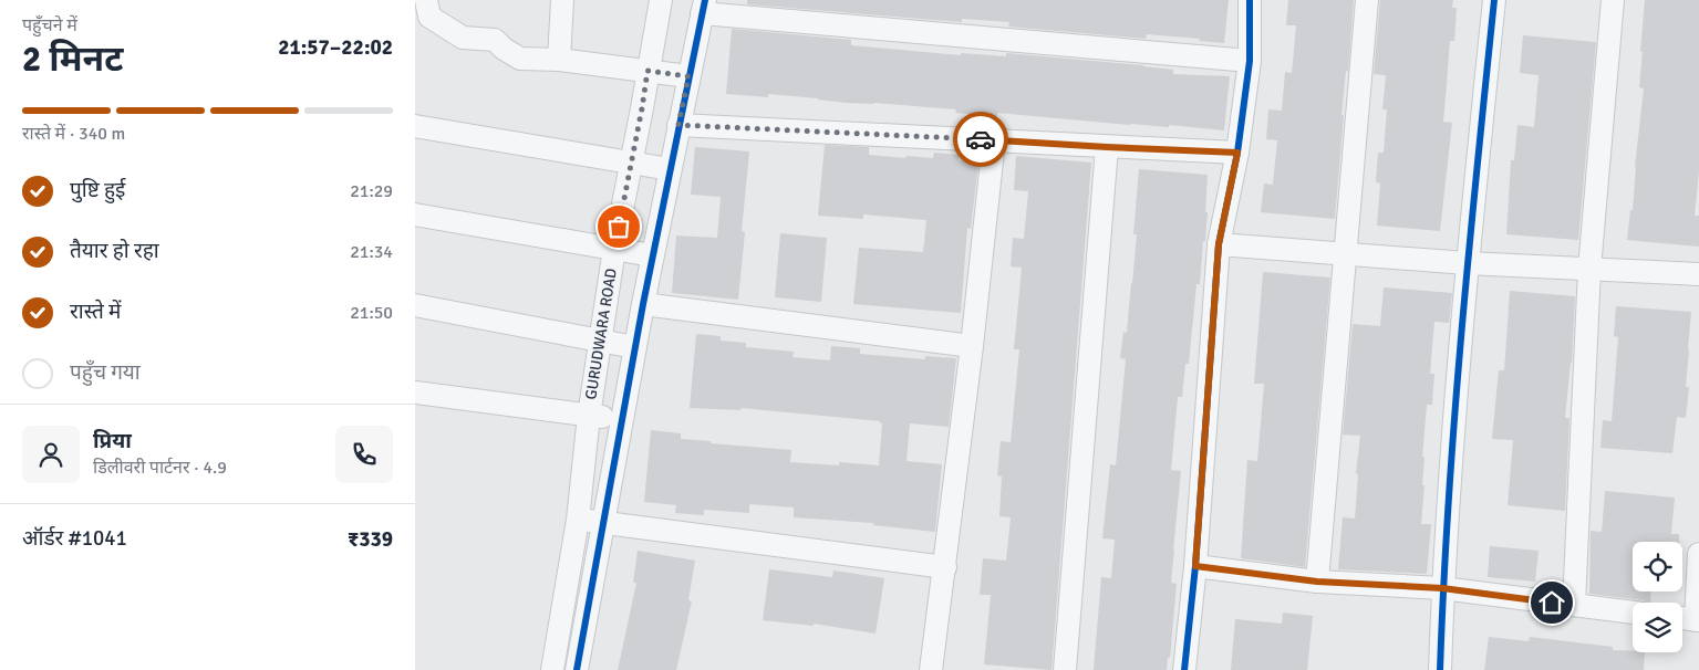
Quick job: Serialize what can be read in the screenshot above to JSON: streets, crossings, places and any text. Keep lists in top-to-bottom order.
{
  "streets": {
    "street": ["GURUDWARA ROAD"]
  },
  "page": {
    "heading": ["2 मिनट", "पहुँचने में", "21:57–22:02"],
    "panel": [
      "प्रिया",
      "डिलीवरी पार्टनर · 4.9",
      "ऑर्डर #1041",
      "₹339"
    ],
    "bar": "रास्ते में · 340 m",
    "list": [
      ["पुष्टि हुई", "21:29"],
      ["तैयार हो रहा", "21:34"],
      ["रास्ते में", "21:50"],
      "पहुँच गया"
    ]
  }
}
